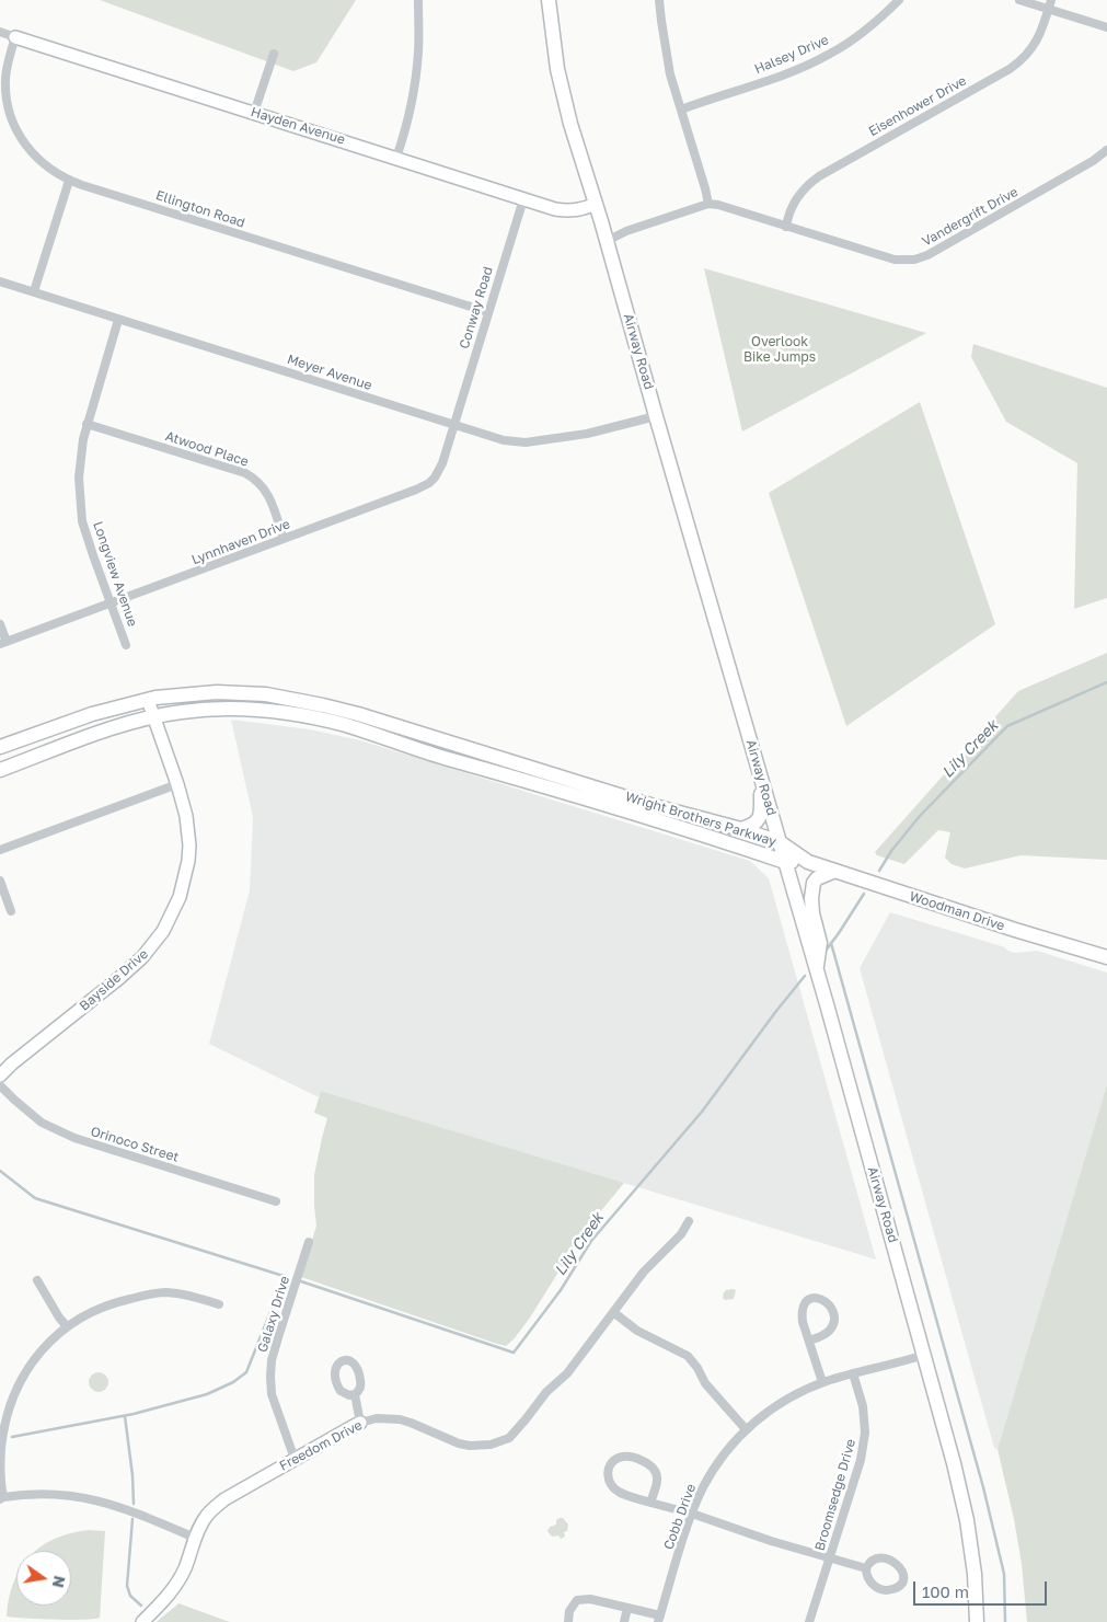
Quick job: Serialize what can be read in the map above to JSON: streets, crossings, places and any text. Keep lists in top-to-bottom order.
{
  "streets": {
    "main road": ["Airway Road", "Wright Brothers Parkway", "Woodman Drive"],
    "street": [
      "Halsey Drive",
      "Eisenhower Drive",
      "Hayden Avenue",
      "Ellington Road",
      "Vandergrift Drive",
      "Conway Road",
      "Meyer Avenue",
      "Atwood Place",
      "Lynnhaven Drive",
      "Longview Avenue",
      "Bayside Drive",
      "Orinoco Street",
      "Galaxy Drive",
      "Freedom Drive",
      "Broomsedge Drive",
      "Cobb Drive"
    ]
  },
  "crossings": [
    ["Eisenhower Drive", "Vandergrift Drive"],
    ["Hayden Avenue", "Ellington Road"],
    ["Hayden Avenue", "Conway Road"],
    ["Hayden Avenue", "Airway Road"],
    ["Ellington Road", "Conway Road"],
    ["Conway Road", "Meyer Avenue"],
    ["Conway Road", "Lynnhaven Drive"],
    ["Airway Road", "Meyer Avenue"],
    ["Airway Road", "Wright Brothers Parkway"],
    ["Airway Road", "Cobb Drive"],
    ["Meyer Avenue", "Lynnhaven Drive"],
    ["Meyer Avenue", "Longview Avenue"],
    ["Atwood Place", "Lynnhaven Drive"],
    ["Atwood Place", "Longview Avenue"],
    ["Lynnhaven Drive", "Longview Avenue"],
    ["Wright Brothers Parkway", "Woodman Drive"],
    ["Wright Brothers Parkway", "Bayside Drive"],
    ["Galaxy Drive", "Freedom Drive"],
    ["Broomsedge Drive", "Cobb Drive"]
  ],
  "water": ["Lily Creek"],
  "parks": ["Overlook Bike Jumps"],
  "scale_bar": "100 m",
  "north": "right"
}
